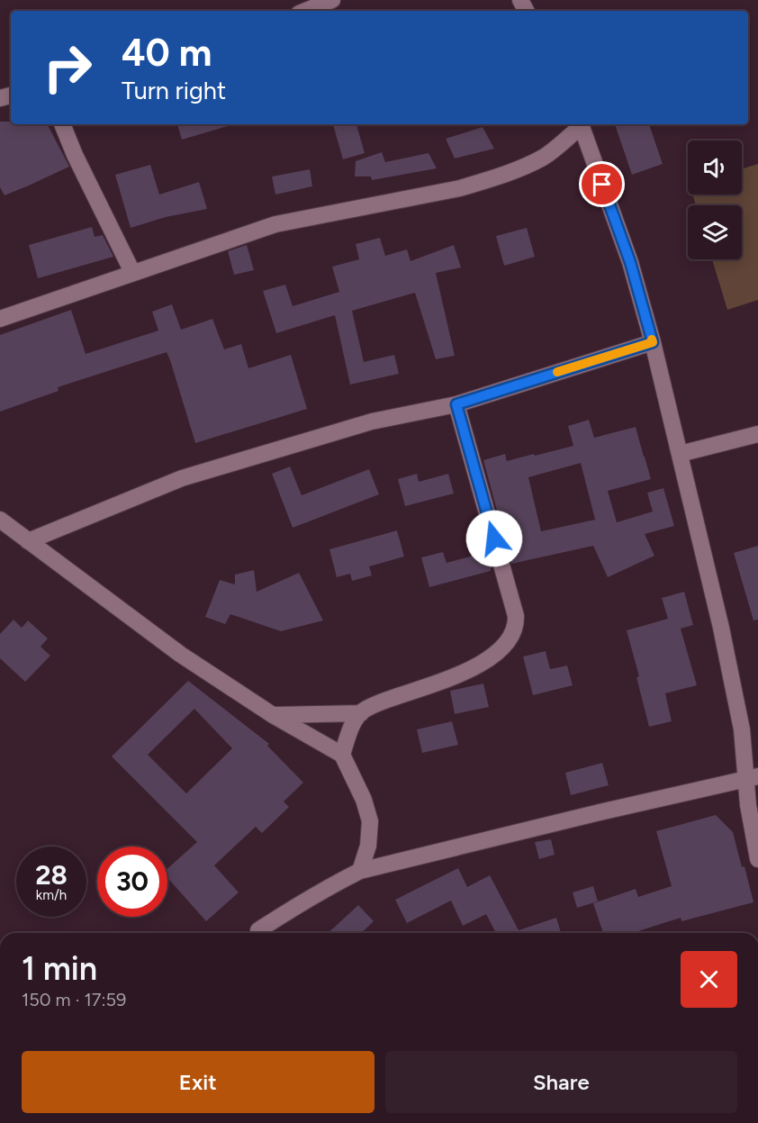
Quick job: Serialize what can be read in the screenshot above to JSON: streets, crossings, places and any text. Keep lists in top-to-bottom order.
{
  "page": {
    "turn": ["40 m", "Turn right"],
    "speed": "28 km/h",
    "limit": "30",
    "heading": ["1 min", "150 m · 17:59"],
    "buttons": ["Exit", "Share"]
  }
}
